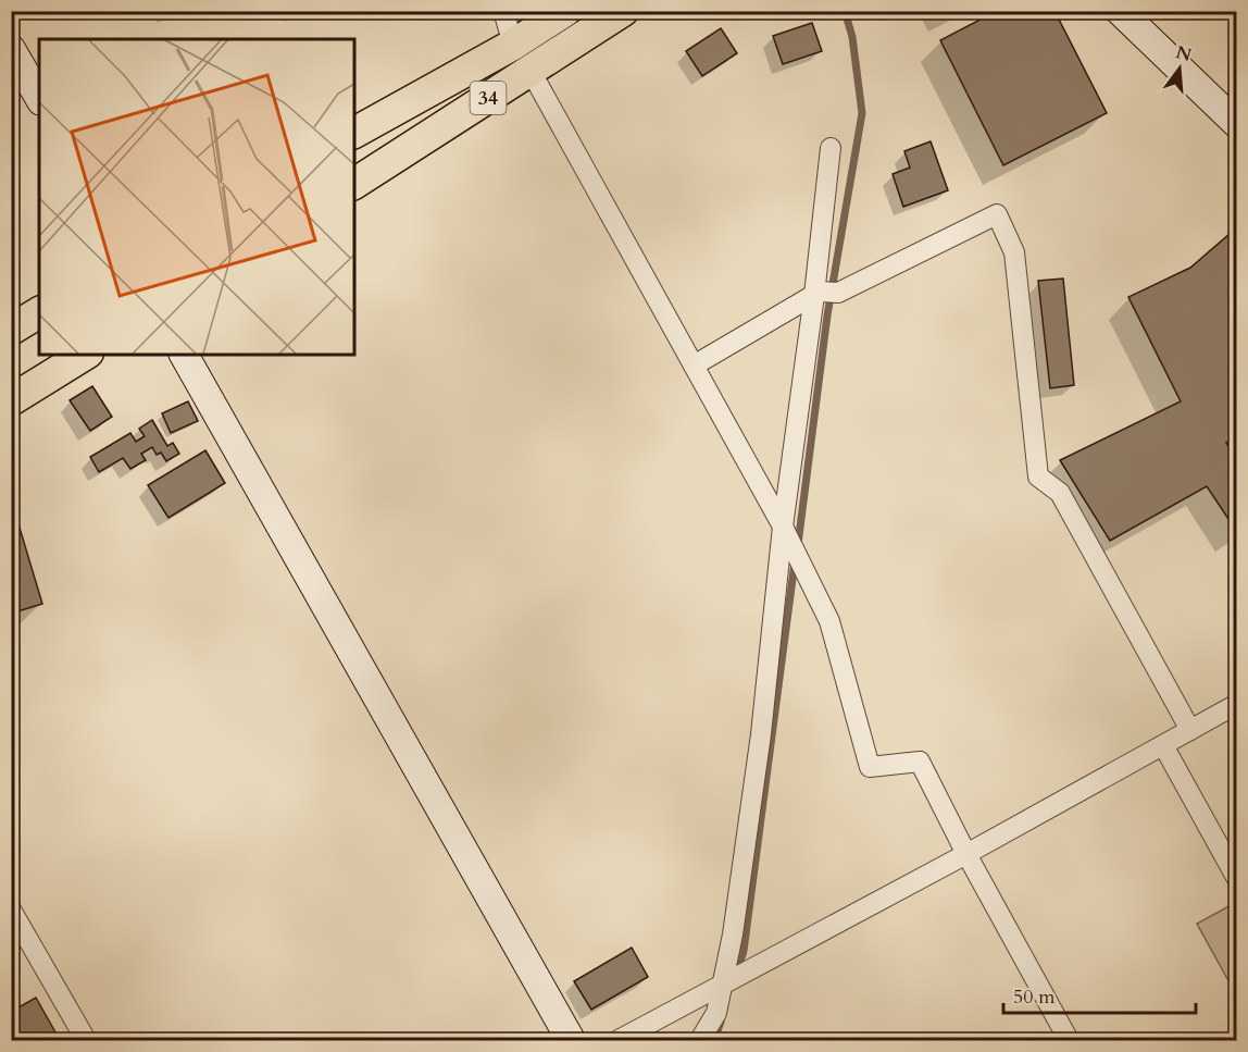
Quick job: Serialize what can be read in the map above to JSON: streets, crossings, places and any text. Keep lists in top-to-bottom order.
{
  "streets": {
    "main road": ["34"]
  },
  "scale_bar": "50 m",
  "north": "top"
}
